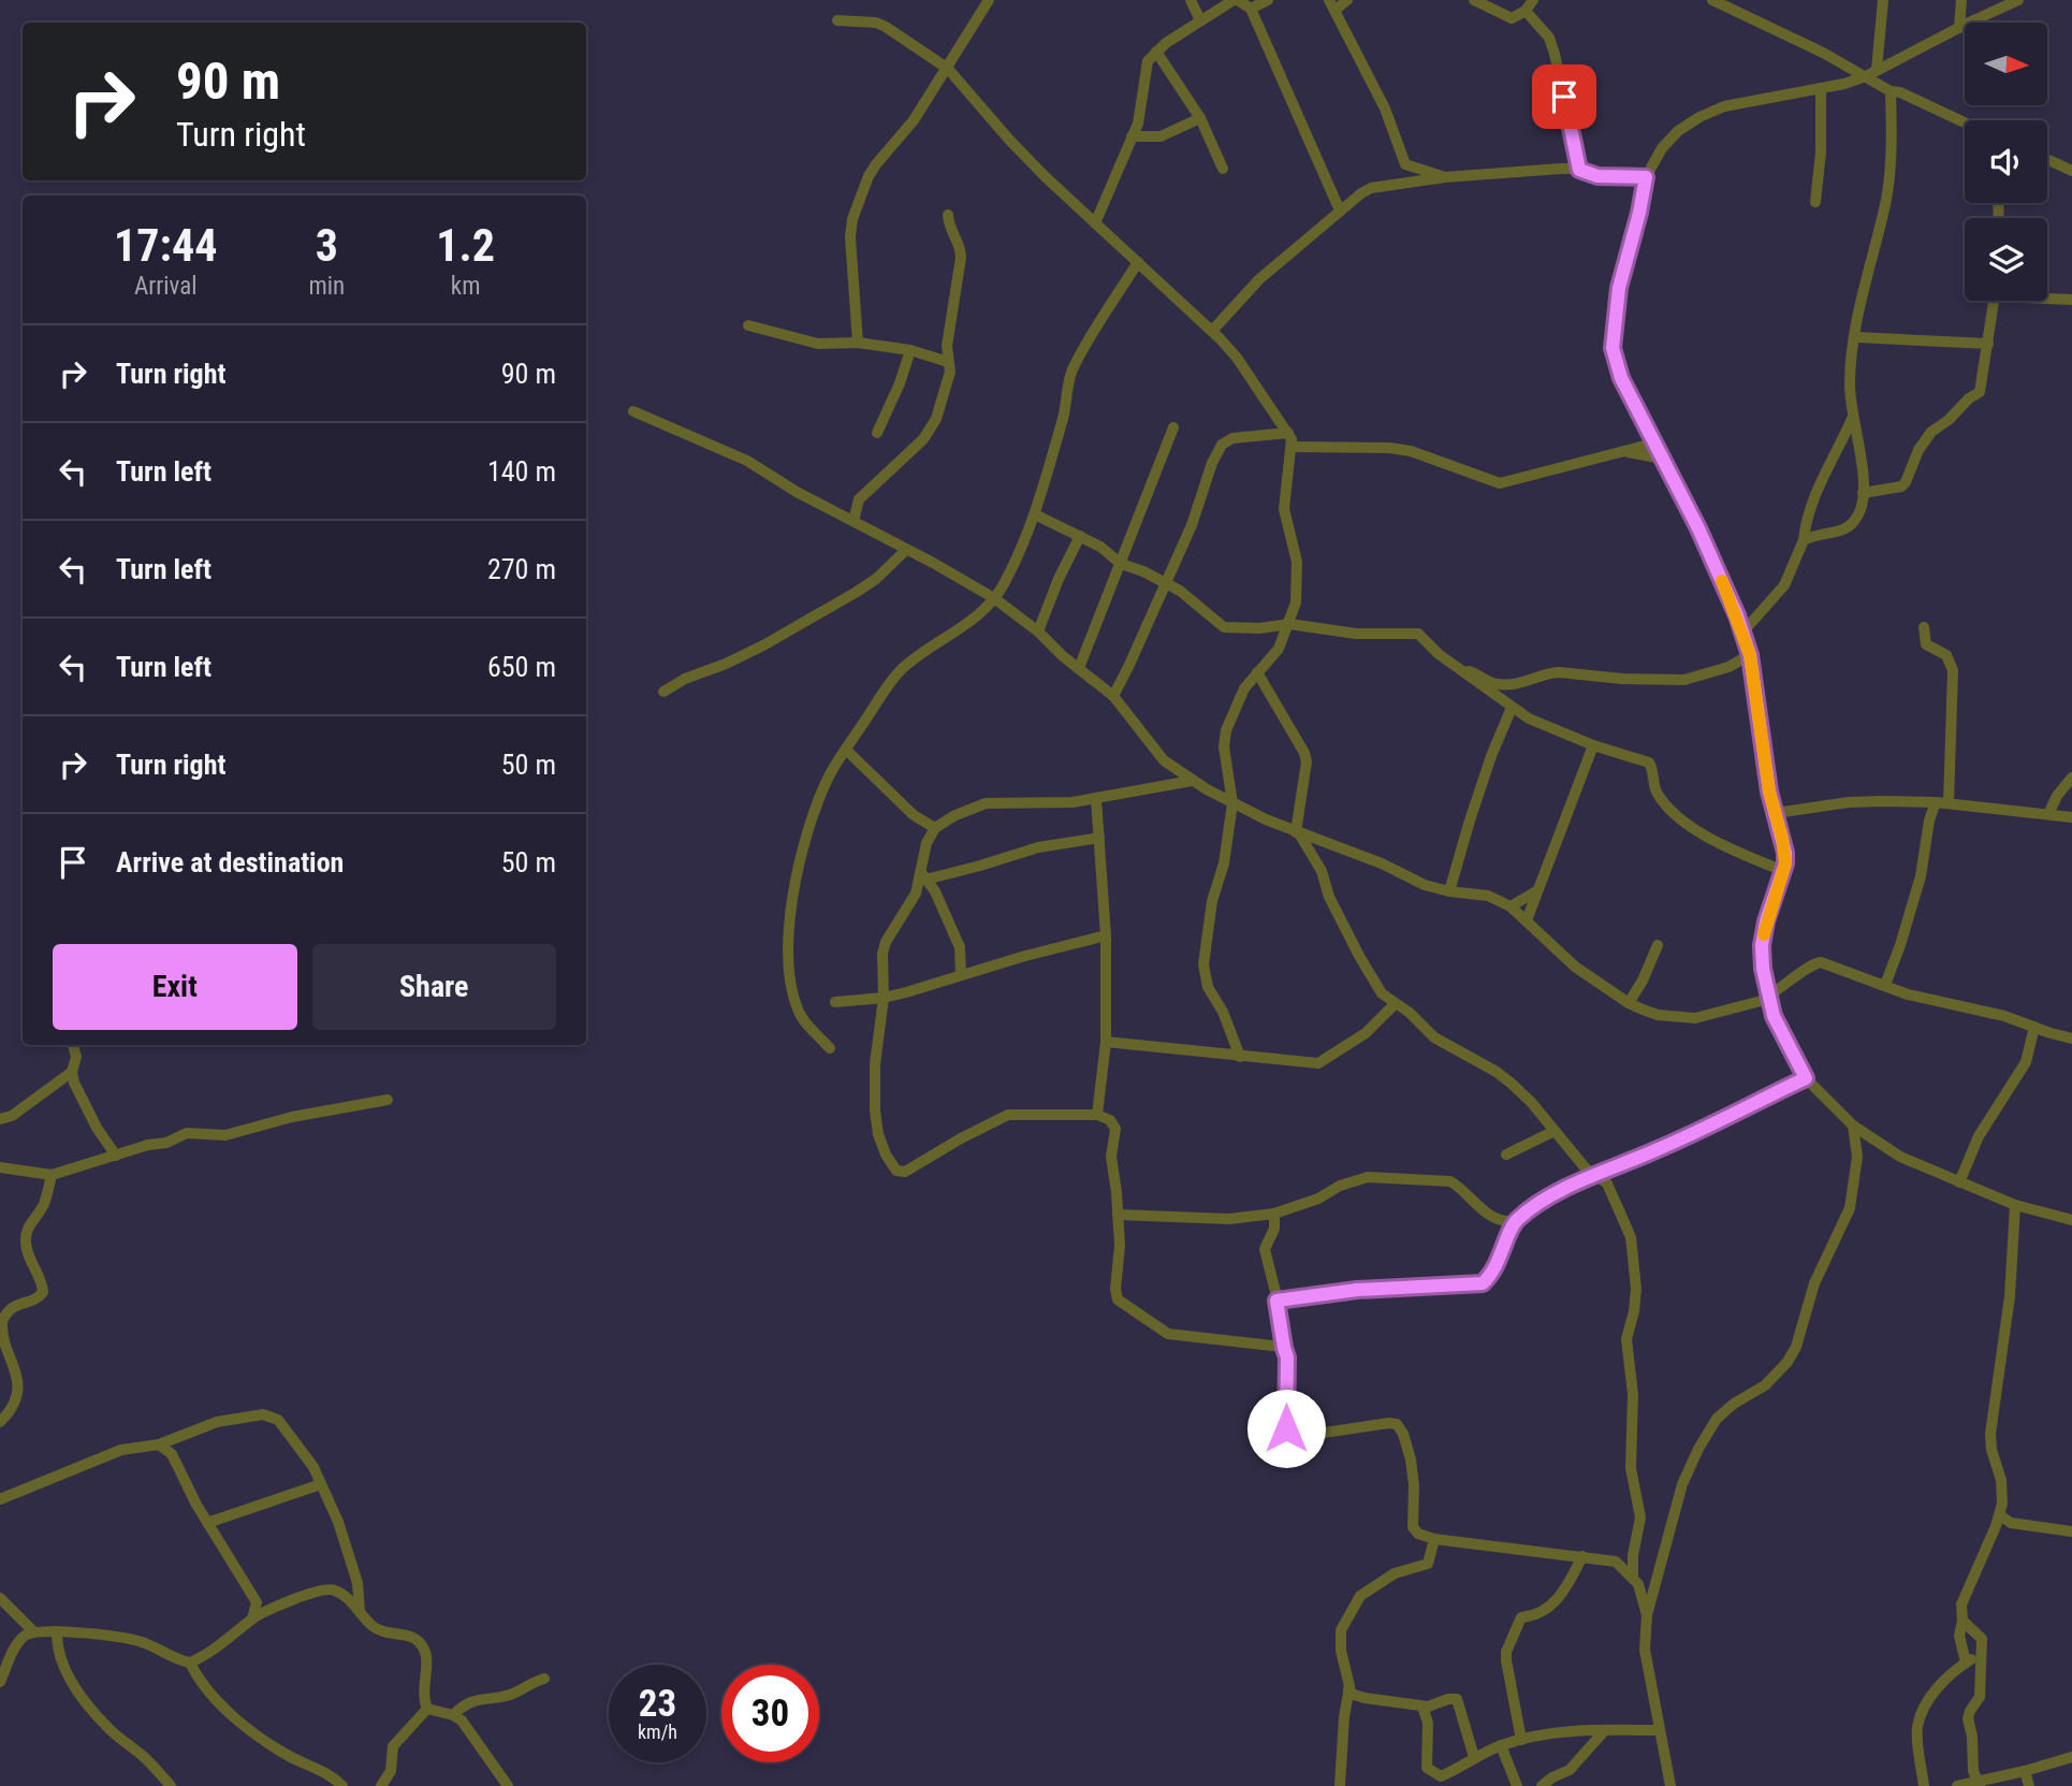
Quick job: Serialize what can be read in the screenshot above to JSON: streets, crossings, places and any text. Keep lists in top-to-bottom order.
{
  "north": "right",
  "page": {
    "turn": ["90 m", "Turn right"],
    "eta": [
      "17:44",
      "Arrival",
      "3",
      "min",
      "1.2",
      "km"
    ],
    "list": [
      {
        "name": "Turn right",
        "value": "90 m"
      },
      {
        "name": "Turn left",
        "value": "140 m"
      },
      {
        "name": "Turn left",
        "value": "270 m"
      },
      {
        "name": "Turn left",
        "value": "650 m"
      },
      {
        "name": "Turn right",
        "value": "50 m"
      },
      {
        "name": "Arrive at destination",
        "value": "50 m"
      }
    ],
    "buttons": ["Exit", "Share"],
    "speed": "23 km/h",
    "limit": "30"
  }
}
